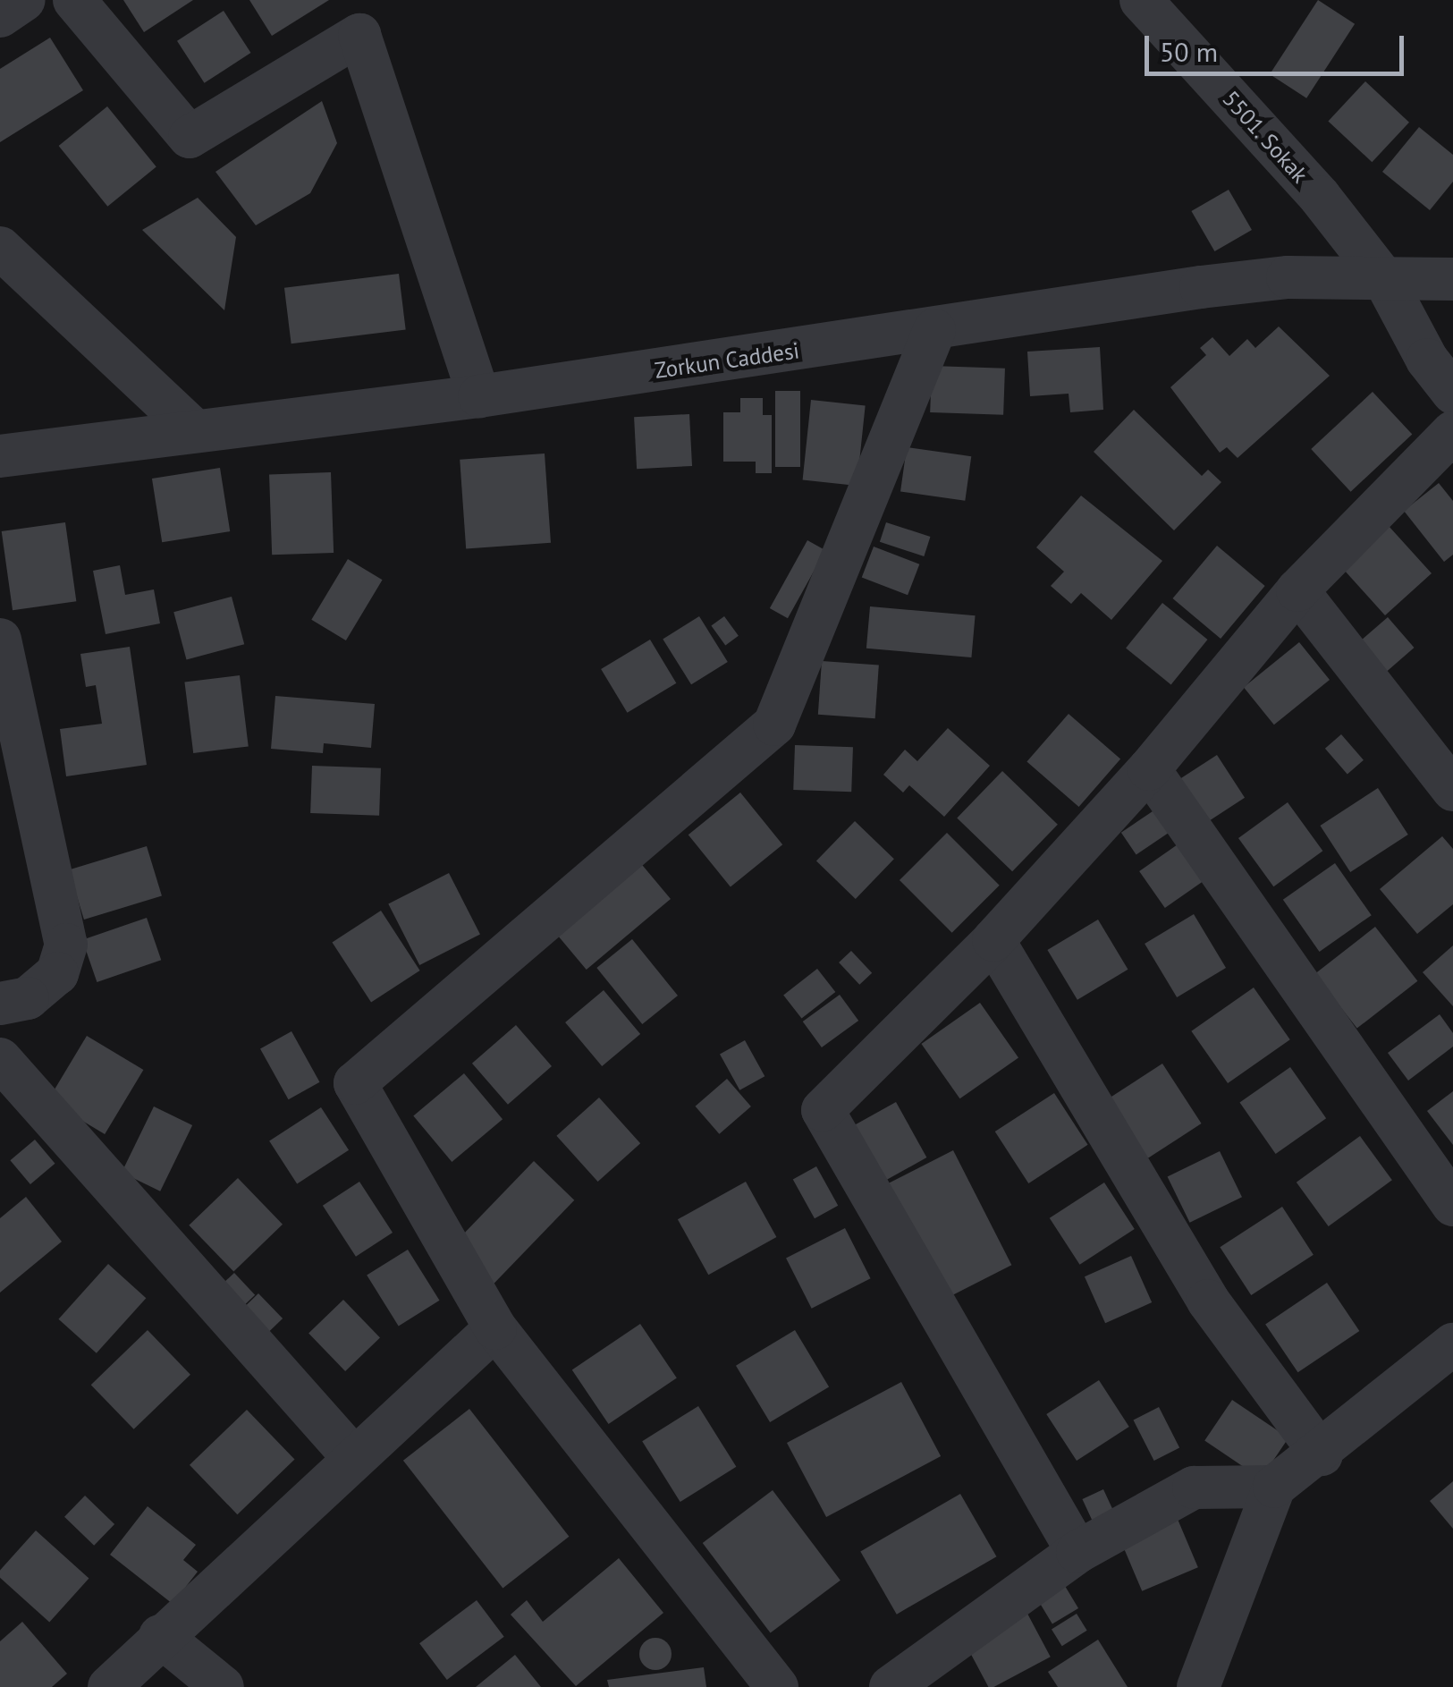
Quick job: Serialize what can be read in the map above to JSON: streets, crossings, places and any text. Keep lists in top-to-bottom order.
{
  "streets": {
    "street": ["5501. Sokak", "Zorkun Caddesi"]
  },
  "crossings": [
    ["5501. Sokak", "Zorkun Caddesi"]
  ],
  "scale_bar": "50 m"
}
